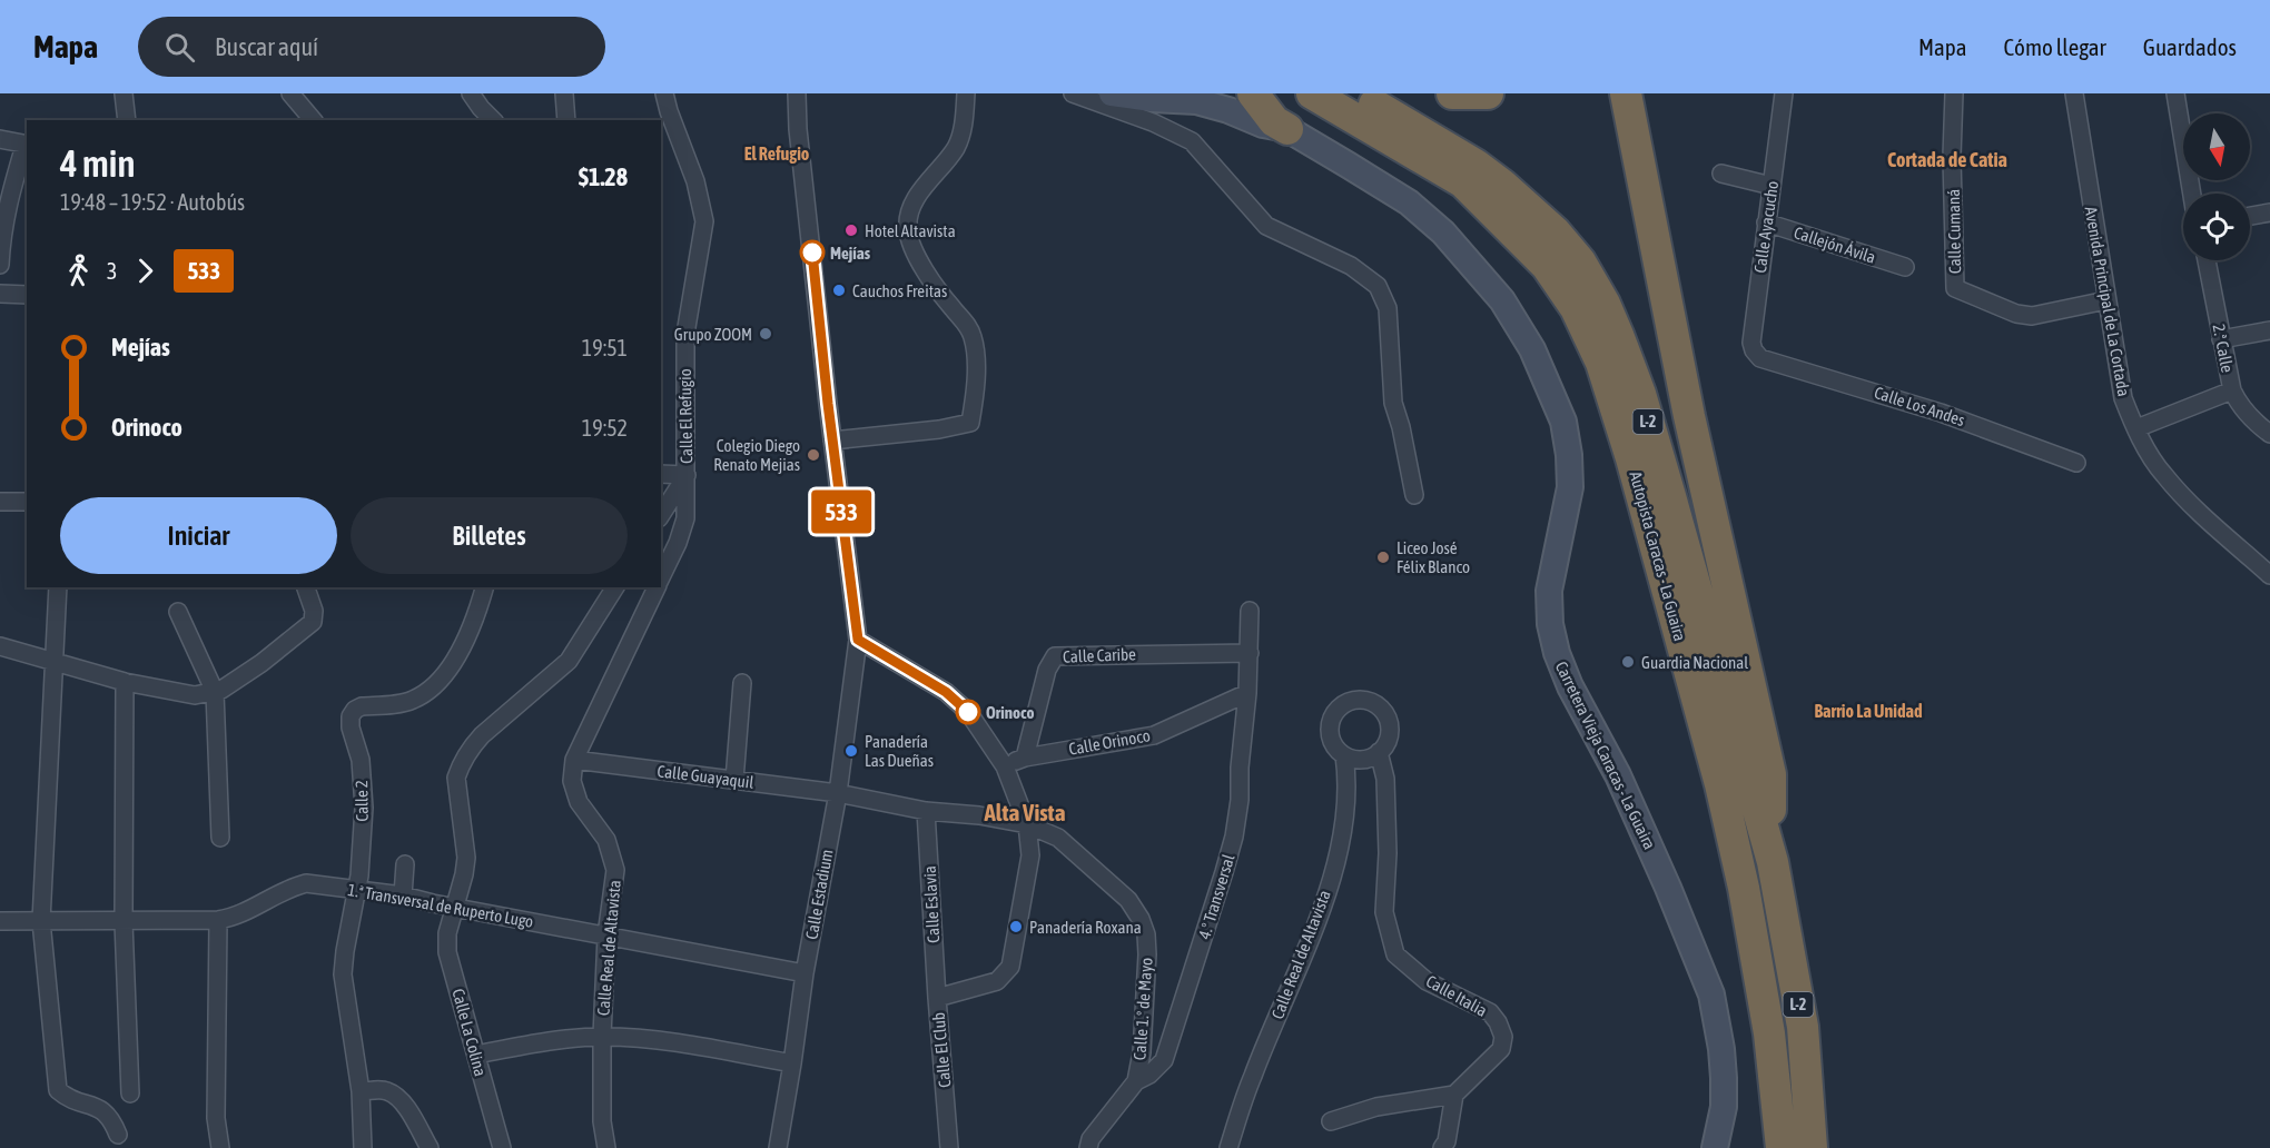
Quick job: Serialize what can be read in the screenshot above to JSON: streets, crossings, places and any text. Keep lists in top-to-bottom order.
{
  "streets": {
    "highway": ["L-2", "Autopista Caracas - La Guaira"],
    "main road": ["Carretera Vieja Caracas - La Guaira"],
    "street": [
      "Calle Ayacucho",
      "Calle Cumaná",
      "Callejón Ávila",
      "Avenida Principal de La Cortada",
      "2.ª Calle",
      "Calle Los Andes",
      "Calle El Refugio",
      "Calle Caribe",
      "Calle Orinoco",
      "Calle Guayaquil",
      "Calle 2",
      "Calle Estadium",
      "4.° Transversal",
      "Calle Eslavia",
      "1.ª Transversal de Ruperto Lugo",
      "Calle Real de Altavista",
      "Calle Italia",
      "Calle 1.° de Mayo",
      "Calle La Colina",
      "Calle El Club"
    ]
  },
  "crossings": [
    ["Calle Ayacucho", "Callejón Ávila"],
    ["Calle Ayacucho", "Calle Los Andes"],
    ["Calle Cumaná", "Avenida Principal de La Cortada"],
    ["Calle El Refugio", "Calle Guayaquil"],
    ["Calle El Refugio", "Calle Real de Altavista"],
    ["Calle Caribe", "Calle Orinoco"],
    ["Calle Caribe", "4.° Transversal"],
    ["Calle Orinoco", "4.° Transversal"],
    ["Calle Orinoco", "Calle El Club"],
    ["Calle Guayaquil", "Calle Estadium"],
    ["Calle Guayaquil", "Calle Real de Altavista"],
    ["Calle Guayaquil", "Calle 1.° de Mayo"],
    ["Calle 2", "1.ª Transversal de Ruperto Lugo"],
    ["Calle Estadium", "1.ª Transversal de Ruperto Lugo"],
    ["Calle Estadium", "Calle 1.° de Mayo"],
    ["Calle Estadium", "Calle El Club"],
    ["4.° Transversal", "Calle 1.° de Mayo"],
    ["Calle Eslavia", "Calle 1.° de Mayo"],
    ["Calle Eslavia", "Calle El Club"],
    ["1.ª Transversal de Ruperto Lugo", "Calle Real de Altavista"],
    ["1.ª Transversal de Ruperto Lugo", "Calle La Colina"],
    ["Calle Real de Altavista", "Calle Italia"],
    ["Calle 1.° de Mayo", "Calle El Club"]
  ],
  "districts": [
    "El Refugio",
    "Cortada de Catia",
    "Barrio La Unidad",
    "Alta Vista"
  ],
  "places": [
    "Hotel Altavista",
    "Mejías",
    "Cauchos Freitas",
    "Grupo ZOOM",
    "Colegio Diego Renato Mejias",
    "Liceo José Félix Blanco",
    "Guardia Nacional",
    "Orinoco",
    "Panadería Las Dueñas",
    "Panadería Roxana"
  ],
  "lines": ["bus line 533"],
  "north": "bottom",
  "page": {
    "header": "Mapa",
    "search": "Buscar aquí",
    "nav": ["Mapa", "Cómo llegar", "Guardados"],
    "on_map": "533",
    "heading": ["4 min", "19:48 – 19:52 · Autobús", "$1.28"],
    "legs": ["3", "533"],
    "list": [
      {
        "name": "Mejías",
        "value": "19:51"
      },
      {
        "name": "Orinoco",
        "value": "19:52"
      }
    ],
    "buttons": ["Iniciar", "Billetes"]
  }
}
